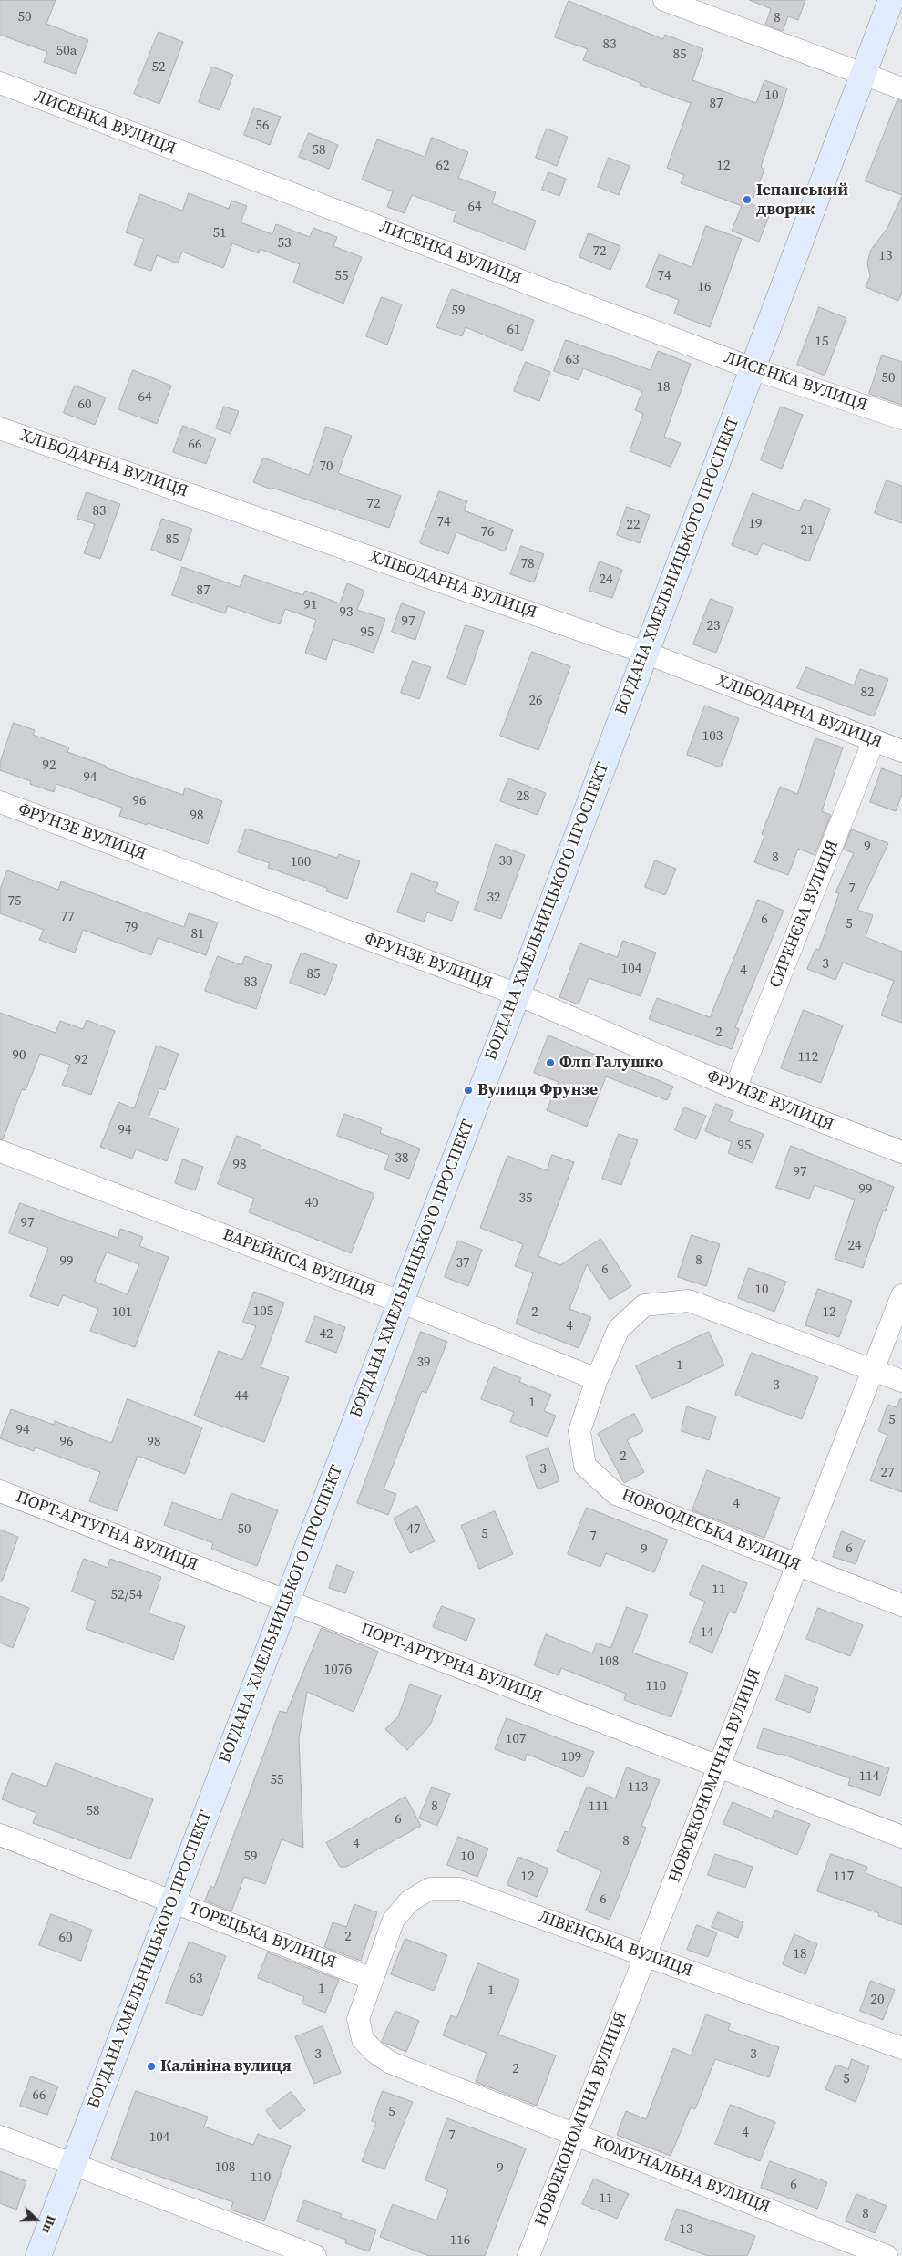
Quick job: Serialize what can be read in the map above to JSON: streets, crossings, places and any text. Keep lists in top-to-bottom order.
{
  "streets": {
    "main road": ["БОГДАНА ХМЕЛЬНИЦЬКОГО ПРОСПЕКТ"],
    "street": [
      "ЛИСЕНКА ВУЛИЦЯ",
      "ХЛІБОДАРНА ВУЛИЦЯ",
      "ФРУНЗЕ ВУЛИЦЯ",
      "СИРЕНЄВА ВУЛИЦЯ",
      "ВАРЕЙКІСА ВУЛИЦЯ",
      "НОВООДЕСЬКА ВУЛИЦЯ",
      "ПОРТ-АРТУРНА ВУЛИЦЯ",
      "НОВОЕКОНОМІЧНА ВУЛИЦЯ",
      "ТОРЕЦЬКА ВУЛИЦЯ",
      "ЛІВЕНСЬКА ВУЛИЦЯ",
      "КОМУНАЛЬНА ВУЛИЦЯ"
    ]
  },
  "crossings": [
    ["ЛИСЕНКА ВУЛИЦЯ", "БОГДАНА ХМЕЛЬНИЦЬКОГО ПРОСПЕКТ"],
    ["ХЛІБОДАРНА ВУЛИЦЯ", "БОГДАНА ХМЕЛЬНИЦЬКОГО ПРОСПЕКТ"],
    ["ХЛІБОДАРНА ВУЛИЦЯ", "СИРЕНЄВА ВУЛИЦЯ"],
    ["БОГДАНА ХМЕЛЬНИЦЬКОГО ПРОСПЕКТ", "ФРУНЗЕ ВУЛИЦЯ"],
    ["БОГДАНА ХМЕЛЬНИЦЬКОГО ПРОСПЕКТ", "ВАРЕЙКІСА ВУЛИЦЯ"],
    ["БОГДАНА ХМЕЛЬНИЦЬКОГО ПРОСПЕКТ", "ПОРТ-АРТУРНА ВУЛИЦЯ"],
    ["БОГДАНА ХМЕЛЬНИЦЬКОГО ПРОСПЕКТ", "ТОРЕЦЬКА ВУЛИЦЯ"],
    ["ФРУНЗЕ ВУЛИЦЯ", "СИРЕНЄВА ВУЛИЦЯ"],
    ["ВАРЕЙКІСА ВУЛИЦЯ", "НОВООДЕСЬКА ВУЛИЦЯ"],
    ["НОВООДЕСЬКА ВУЛИЦЯ", "НОВОЕКОНОМІЧНА ВУЛИЦЯ"],
    ["ПОРТ-АРТУРНА ВУЛИЦЯ", "НОВОЕКОНОМІЧНА ВУЛИЦЯ"],
    ["НОВОЕКОНОМІЧНА ВУЛИЦЯ", "ЛІВЕНСЬКА ВУЛИЦЯ"],
    ["НОВОЕКОНОМІЧНА ВУЛИЦЯ", "КОМУНАЛЬНА ВУЛИЦЯ"],
    ["ТОРЕЦЬКА ВУЛИЦЯ", "ЛІВЕНСЬКА ВУЛИЦЯ"],
    ["ТОРЕЦЬКА ВУЛИЦЯ", "КОМУНАЛЬНА ВУЛИЦЯ"],
    ["ЛІВЕНСЬКА ВУЛИЦЯ", "КОМУНАЛЬНА ВУЛИЦЯ"]
  ],
  "places": [
    "Іспанський дворик",
    "Флп Галушко",
    "Вулиця Фрунзе",
    "Калініна вулиця"
  ],
  "house_numbers": [
    "50",
    "8",
    "83",
    "50а",
    "85",
    "52",
    "10",
    "87",
    "56",
    "58",
    "62",
    "12",
    "64",
    "51",
    "53",
    "72",
    "13",
    "55",
    "74",
    "16",
    "59",
    "61",
    "15",
    "63",
    "50",
    "18",
    "64",
    "60",
    "66",
    "70",
    "72",
    "83",
    "74",
    "19",
    "22",
    "21",
    "76",
    "85",
    "78",
    "24",
    "87",
    "91",
    "93",
    "97",
    "23",
    "95",
    "82",
    "26",
    "103",
    "92",
    "94",
    "28",
    "96",
    "98",
    "9",
    "8",
    "30",
    "100",
    "7",
    "32",
    "75",
    "77",
    "6",
    "5",
    "79",
    "81",
    "3",
    "104",
    "4",
    "85",
    "83",
    "2",
    "90",
    "112",
    "92",
    "94",
    "95",
    "38",
    "98",
    "97",
    "99",
    "35",
    "40",
    "97",
    "24",
    "8",
    "99",
    "37",
    "6",
    "10",
    "105",
    "101",
    "2",
    "12",
    "4",
    "42",
    "39",
    "1",
    "3",
    "44",
    "1",
    "5",
    "94",
    "96",
    "98",
    "2",
    "3",
    "27",
    "4",
    "50",
    "47",
    "5",
    "7",
    "6",
    "9",
    "11",
    "52/54",
    "14",
    "108",
    "107б",
    "110",
    "107",
    "109",
    "114",
    "55",
    "113",
    "8",
    "111",
    "58",
    "6",
    "8",
    "4",
    "59",
    "10",
    "12",
    "117",
    "6",
    "2",
    "60",
    "18",
    "63",
    "1",
    "1",
    "20",
    "3",
    "3",
    "2",
    "5",
    "66",
    "5",
    "4",
    "7",
    "104",
    "108",
    "9",
    "110",
    "6",
    "11",
    "8",
    "13",
    "116"
  ],
  "north": "right"
}
